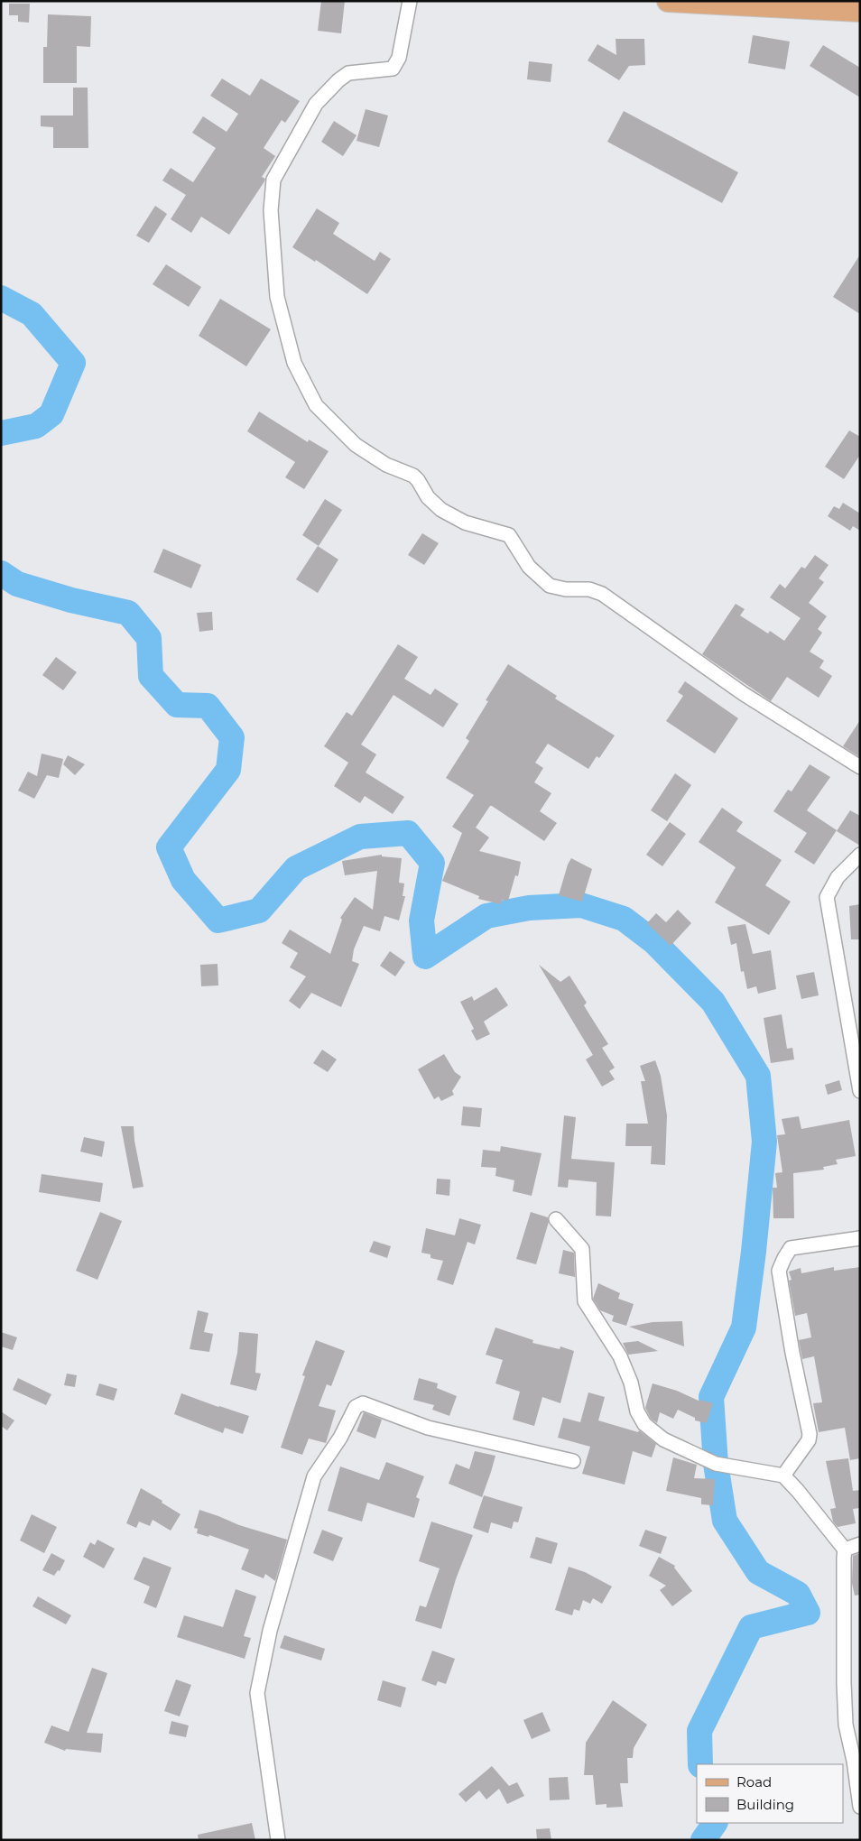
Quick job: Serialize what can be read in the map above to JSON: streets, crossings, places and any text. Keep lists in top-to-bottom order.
{
  "legend": ["Road", "Building"]
}
